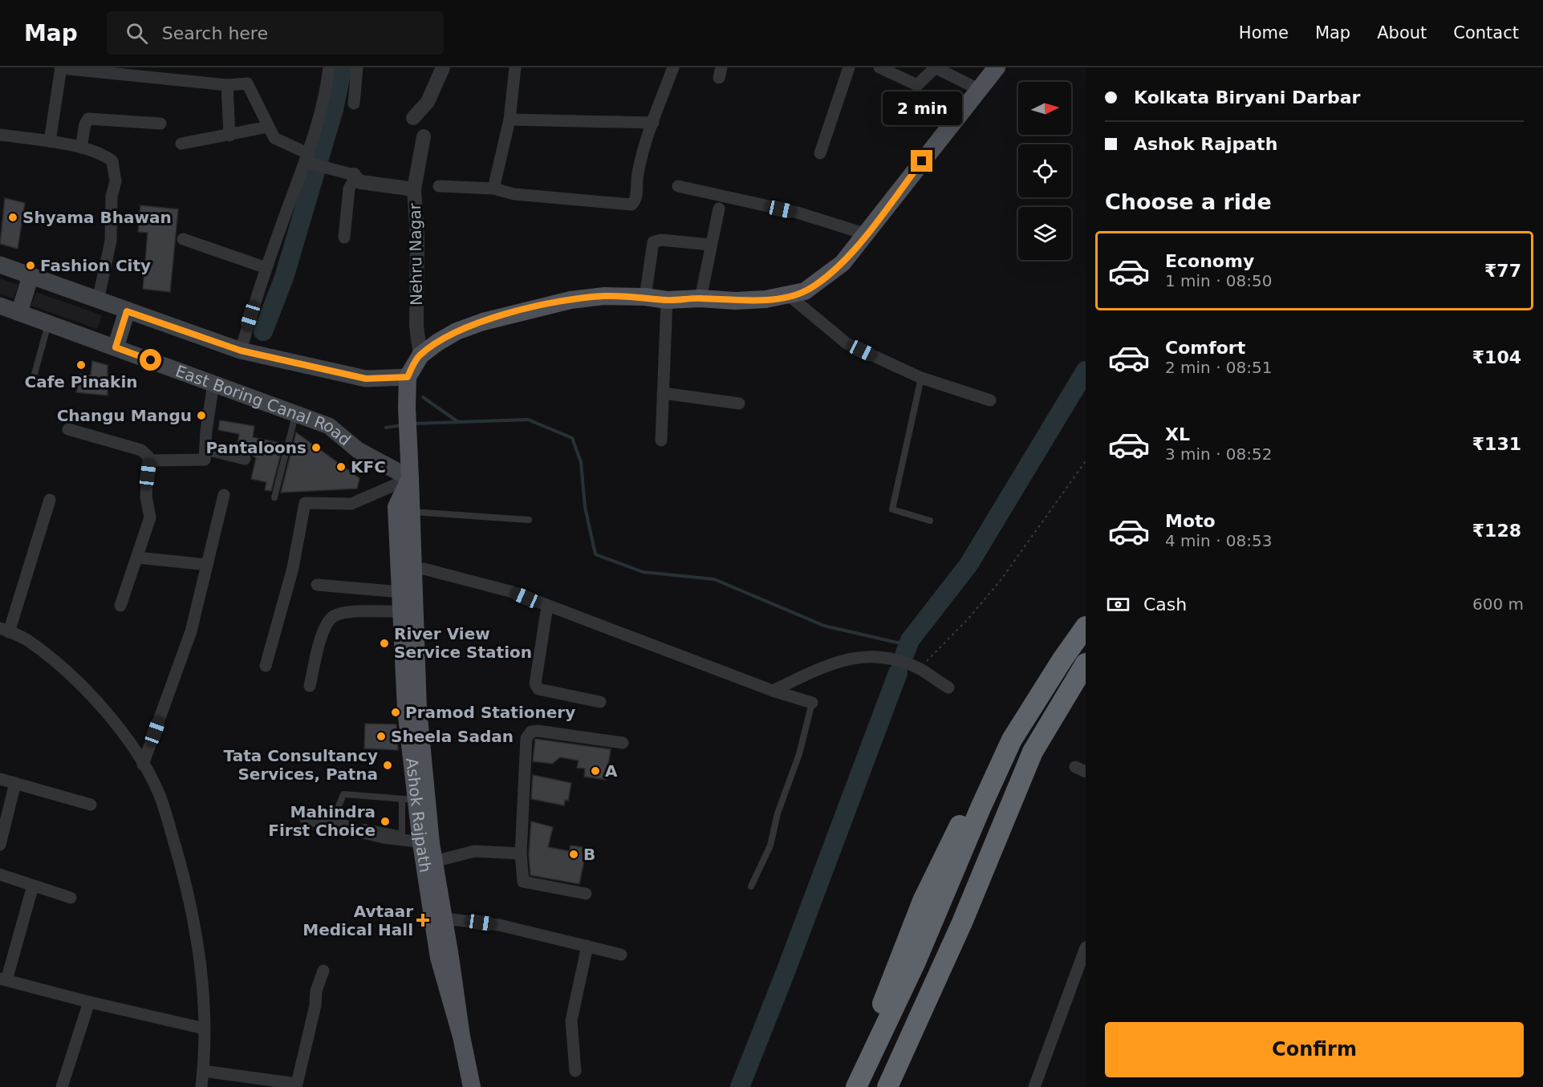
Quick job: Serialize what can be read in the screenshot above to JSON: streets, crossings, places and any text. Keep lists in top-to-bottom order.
{
  "streets": {
    "main road": ["East Boring Canal Road", "Ashok Rajpath"],
    "street": ["Nehru Nagar"]
  },
  "crossings": [
    ["Nehru Nagar", "Ashok Rajpath"],
    ["East Boring Canal Road", "Ashok Rajpath"]
  ],
  "places": {
    "other": [
      "Shyama Bhawan",
      "Fashion City",
      "Cafe Pinakin",
      "Changu Mangu",
      "Pantaloons",
      "KFC",
      "River View Service Station",
      "Pramod Stationery",
      "Sheela Sadan",
      "Tata Consultancy Services, Patna",
      "A",
      "Mahindra First Choice",
      "B"
    ],
    "health": ["Avtaar Medical Hall"]
  },
  "north": "right",
  "page": {
    "header": "Map",
    "search": "Search here",
    "nav": [
      "Home",
      "Map",
      "About",
      "Contact"
    ],
    "banner": ["Kolkata Biryani Darbar", "Ashok Rajpath"],
    "bubble": "2 min",
    "heading": "Choose a ride",
    "list": [
      {
        "name": "Economy",
        "note": "1 min · 08:50",
        "value": "₹77"
      },
      {
        "name": "Comfort",
        "note": "2 min · 08:51",
        "value": "₹104"
      },
      {
        "name": "XL",
        "note": "3 min · 08:52",
        "value": "₹131"
      },
      {
        "name": "Moto",
        "note": "4 min · 08:53",
        "value": "₹128"
      }
    ],
    "pay": ["Cash", "600 m"],
    "buttons": "Confirm"
  }
}
